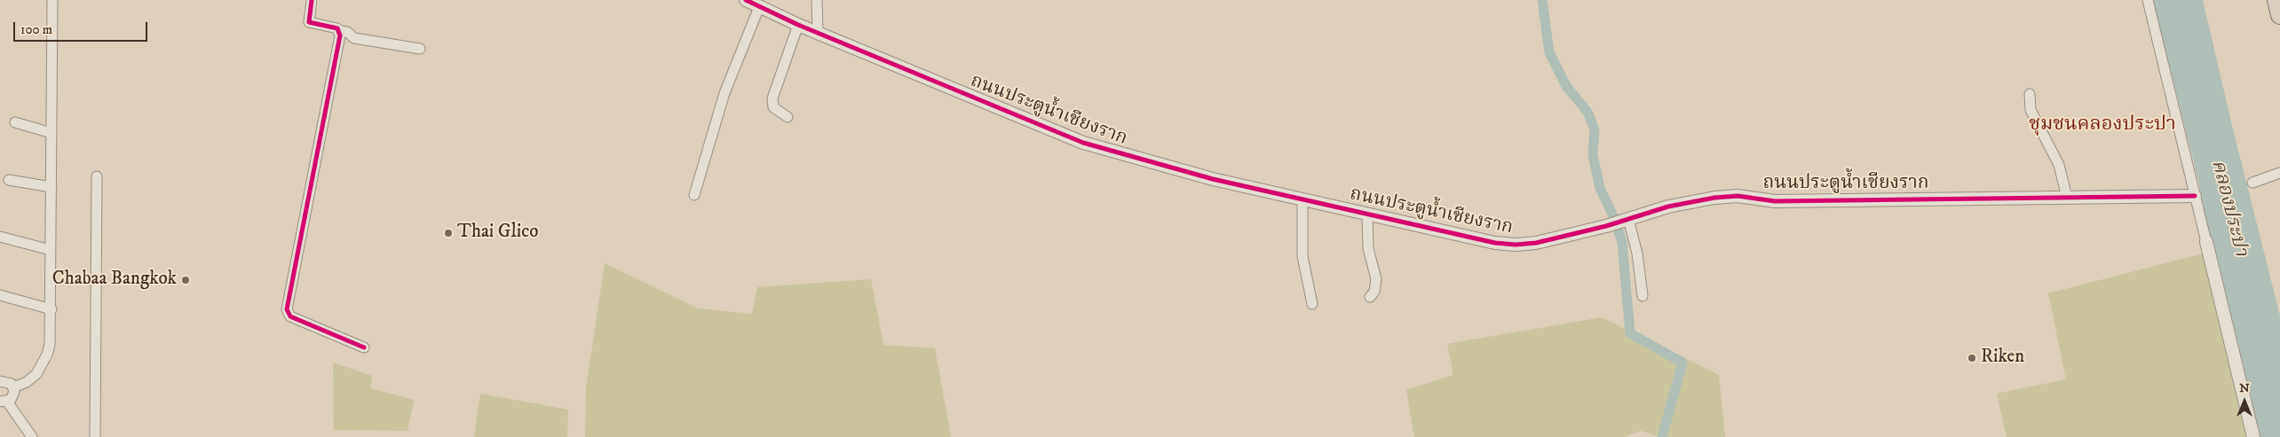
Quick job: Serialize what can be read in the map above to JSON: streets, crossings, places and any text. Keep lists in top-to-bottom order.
{
  "streets": {
    "street": ["ถนนประตูน้ำเชียงราก"]
  },
  "districts": ["ชุมชนคลองประปา"],
  "water": ["คลองประปา"],
  "places": ["Thai Glico", "Chabaa Bangkok", "Riken"],
  "scale_bar": "100 m",
  "north": "top"
}
